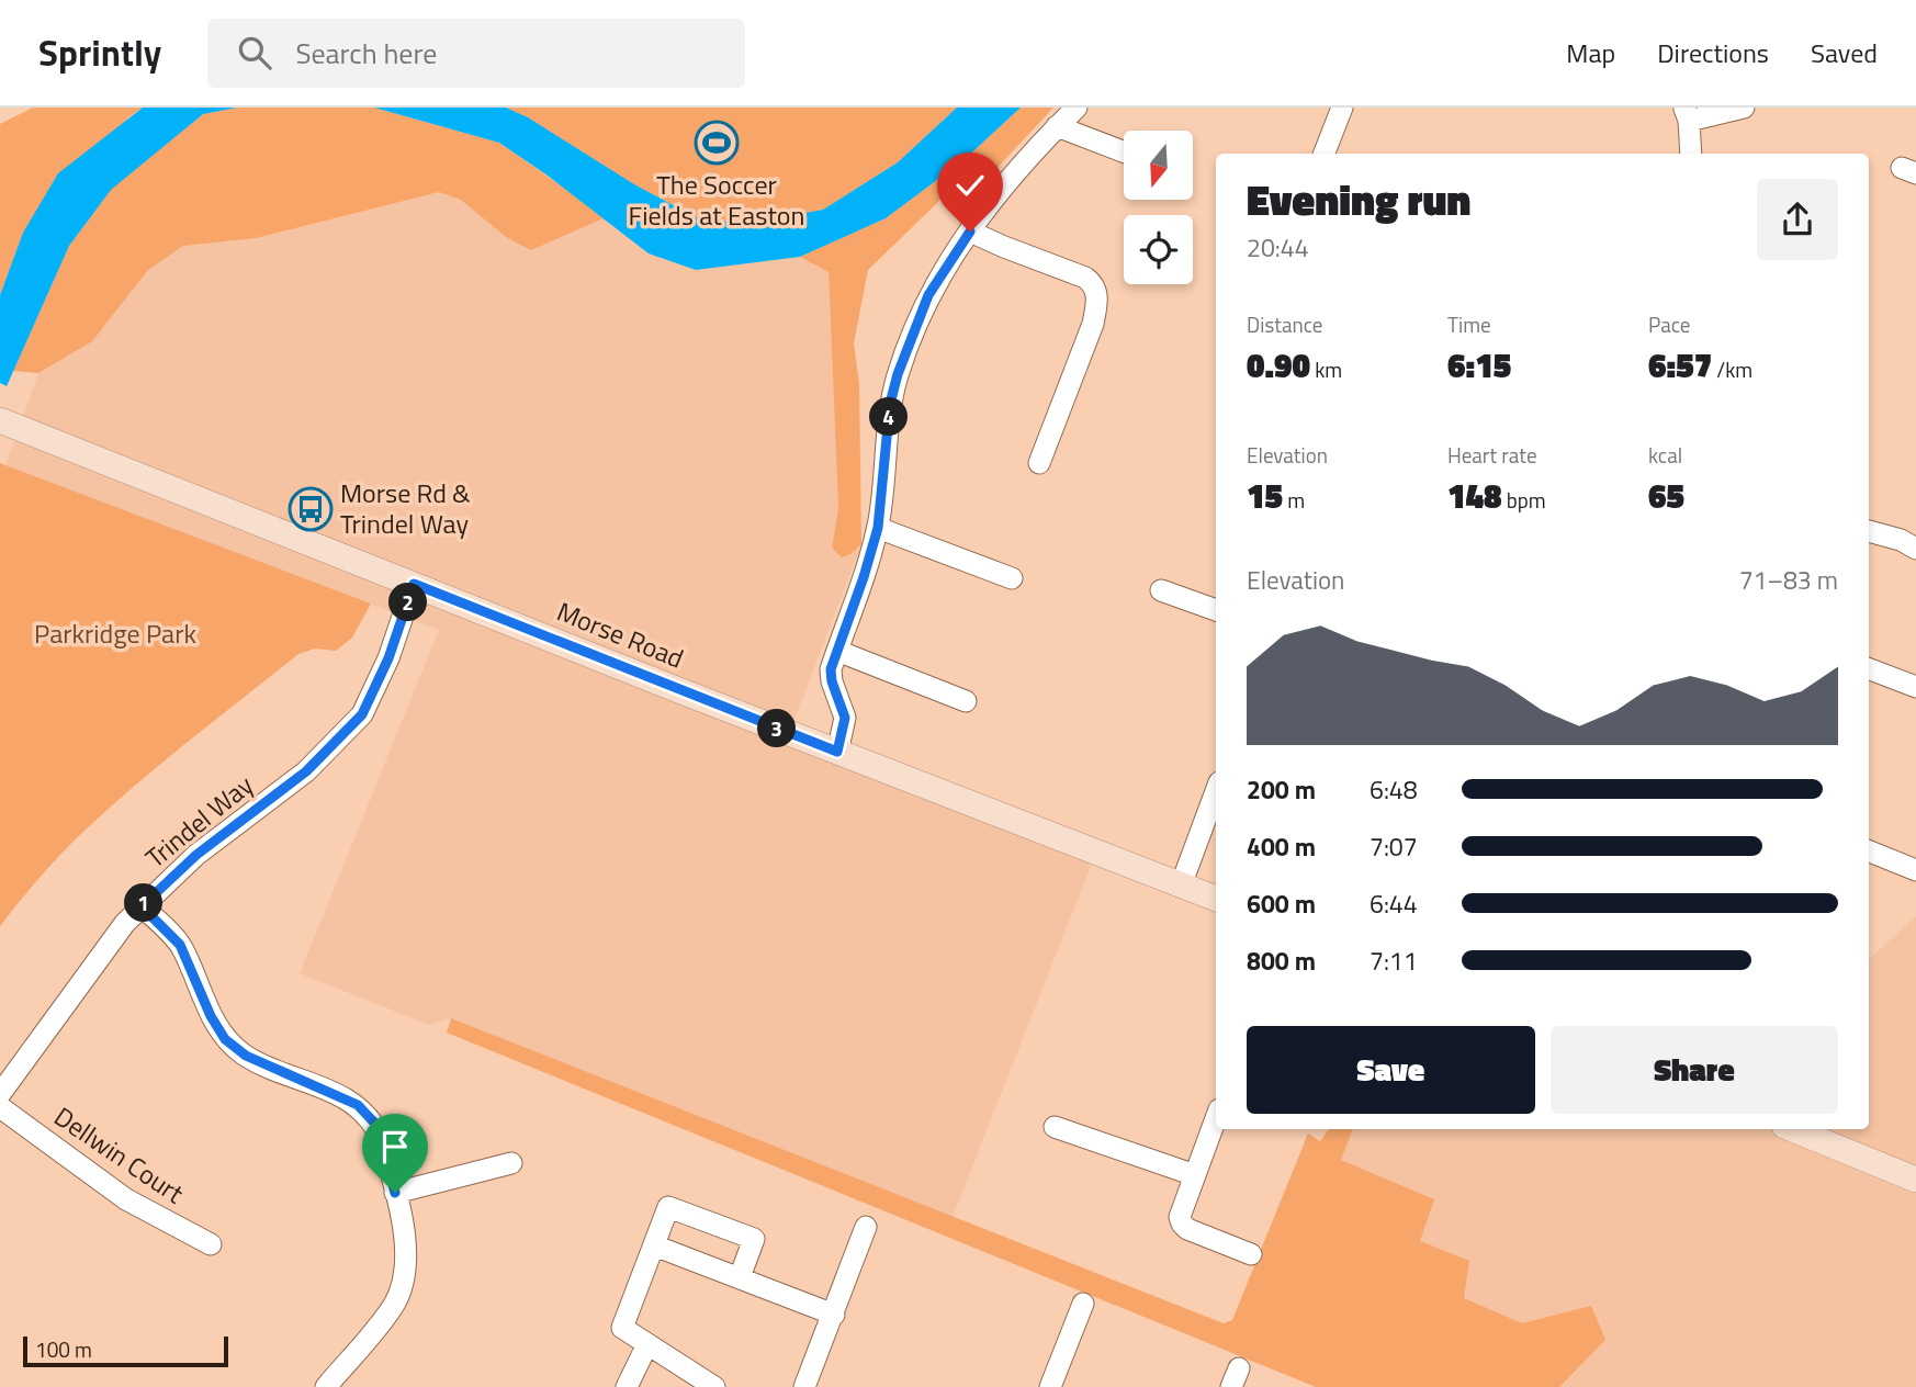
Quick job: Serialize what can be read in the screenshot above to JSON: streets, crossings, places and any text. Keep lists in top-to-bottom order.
{
  "streets": {
    "main road": ["Morse Road"],
    "street": ["Trindel Way", "Dellwin Court"]
  },
  "crossings": [
    ["Morse Road", "Trindel Way"]
  ],
  "parks": ["Parkridge Park"],
  "places": {
    "sports": ["The Soccer Fields at Easton"],
    "bus stop": ["Morse Rd & Trindel Way"]
  },
  "scale_bar": "100 m",
  "north": "bottom",
  "page": {
    "header": "Sprintly",
    "search": "Search here",
    "nav": ["Map", "Directions", "Saved"],
    "heading": ["Evening run", "20:44"],
    "stats": [
      ["Distance", "0.90 km"],
      ["Time", "6:15"],
      ["Pace", "6:57 /km"],
      ["Elevation", "15 m"],
      ["Heart rate", "148 bpm"],
      ["kcal", "65"]
    ],
    "pins": [
      "4",
      "2",
      "3",
      "1"
    ],
    "chart": ["Elevation", "71–83 m"],
    "list": [
      {
        "name": "200 m",
        "note": "6:48"
      },
      {
        "name": "400 m",
        "note": "7:07"
      },
      {
        "name": "600 m",
        "note": "6:44"
      },
      {
        "name": "800 m",
        "note": "7:11"
      }
    ],
    "buttons": ["Save", "Share"],
    "scale": "100 m"
  }
}
